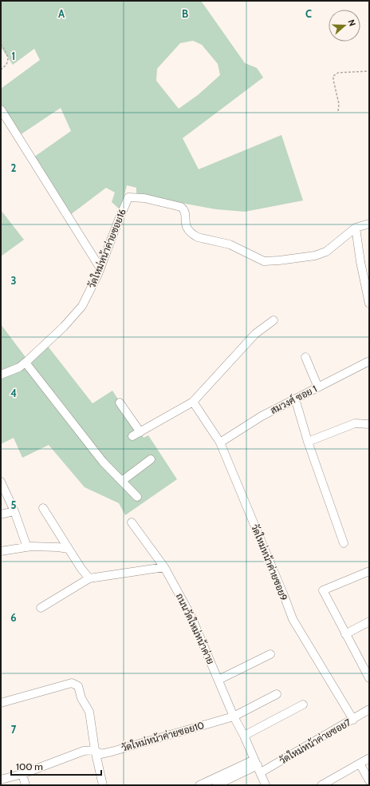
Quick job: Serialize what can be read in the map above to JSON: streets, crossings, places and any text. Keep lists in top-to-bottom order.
{
  "streets": {
    "street": [
      "วัดใหม่หน้าค่ายซอย16",
      "สมวงศ์ ซอย 1",
      "วัดใหม่หน้าค่ายซอย9",
      "ถนนวัดใหม่หน้าค่าย",
      "วัดใหม่หน้าค่ายซอย10",
      "วัดใหม่หน้าค่ายซอย7"
    ]
  },
  "crossings": [
    ["สมวงศ์ ซอย 1", "วัดใหม่หน้าค่ายซอย9"],
    ["วัดใหม่หน้าค่ายซอย9", "วัดใหม่หน้าค่ายซอย7"],
    ["ถนนวัดใหม่หน้าค่าย", "วัดใหม่หน้าค่ายซอย10"],
    ["ถนนวัดใหม่หน้าค่าย", "วัดใหม่หน้าค่ายซอย7"]
  ],
  "scale_bar": "100 m",
  "north": "right",
  "grid": {
    "columns": ["A", "B", "C"],
    "rows": [
      "1",
      "2",
      "3",
      "4",
      "5",
      "6",
      "7"
    ]
  }
}
